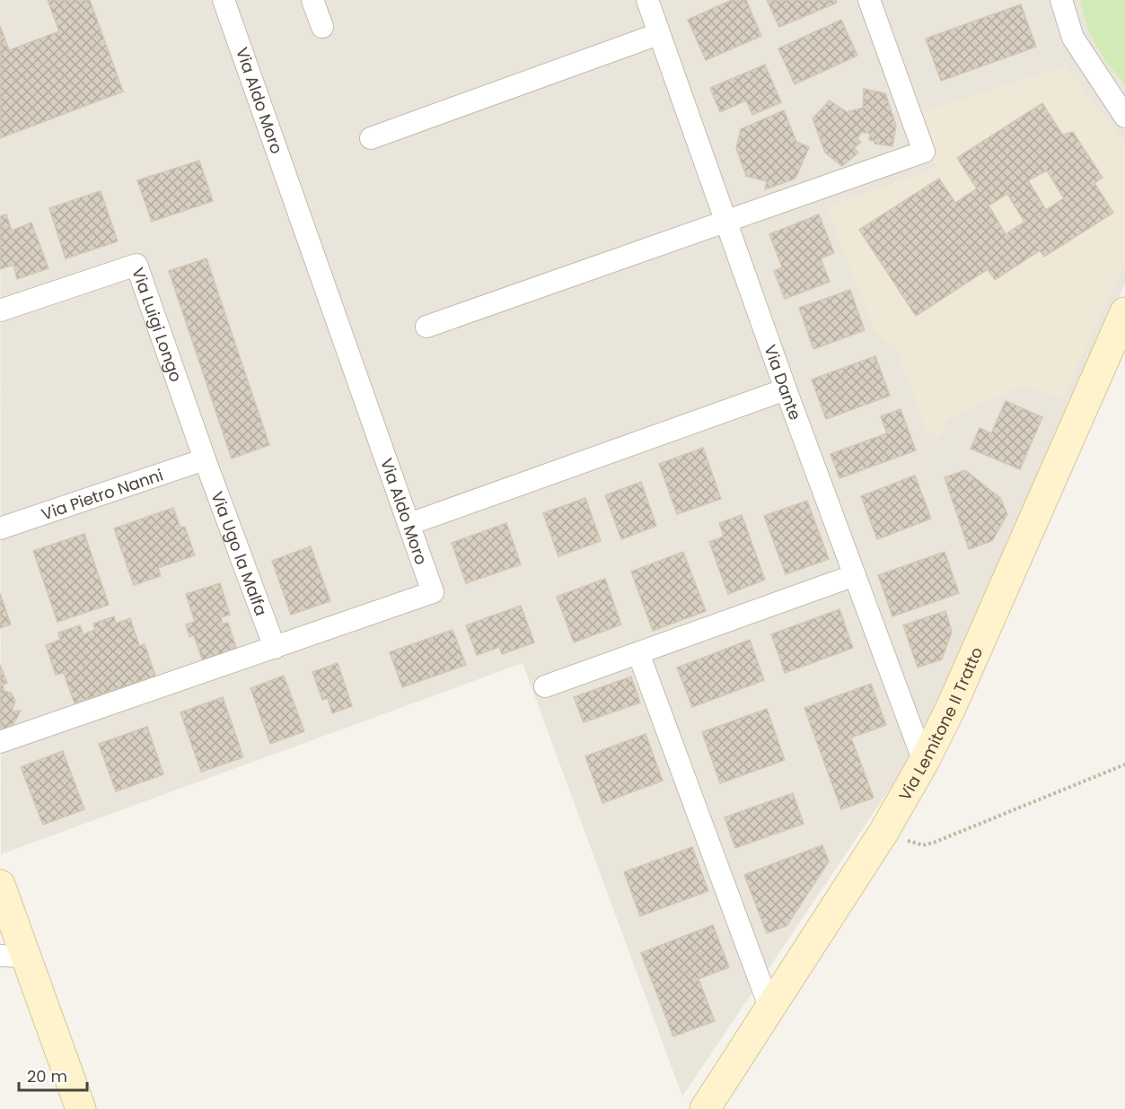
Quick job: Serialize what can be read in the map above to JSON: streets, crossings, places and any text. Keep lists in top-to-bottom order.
{
  "streets": {
    "street": [
      "Via Aldo Moro",
      "Via Luigi Longo",
      "Via Dante",
      "Via Pietro Nanni",
      "Via Ugo la Malfa",
      "Via Lemitone II Tratto"
    ]
  },
  "crossings": [
    ["Via Aldo Moro", "Via Ugo la Malfa"],
    ["Via Luigi Longo", "Via Pietro Nanni"],
    ["Via Luigi Longo", "Via Ugo la Malfa"],
    ["Via Dante", "Via Lemitone II Tratto"],
    ["Via Pietro Nanni", "Via Ugo la Malfa"]
  ],
  "scale_bar": "20 m"
}
